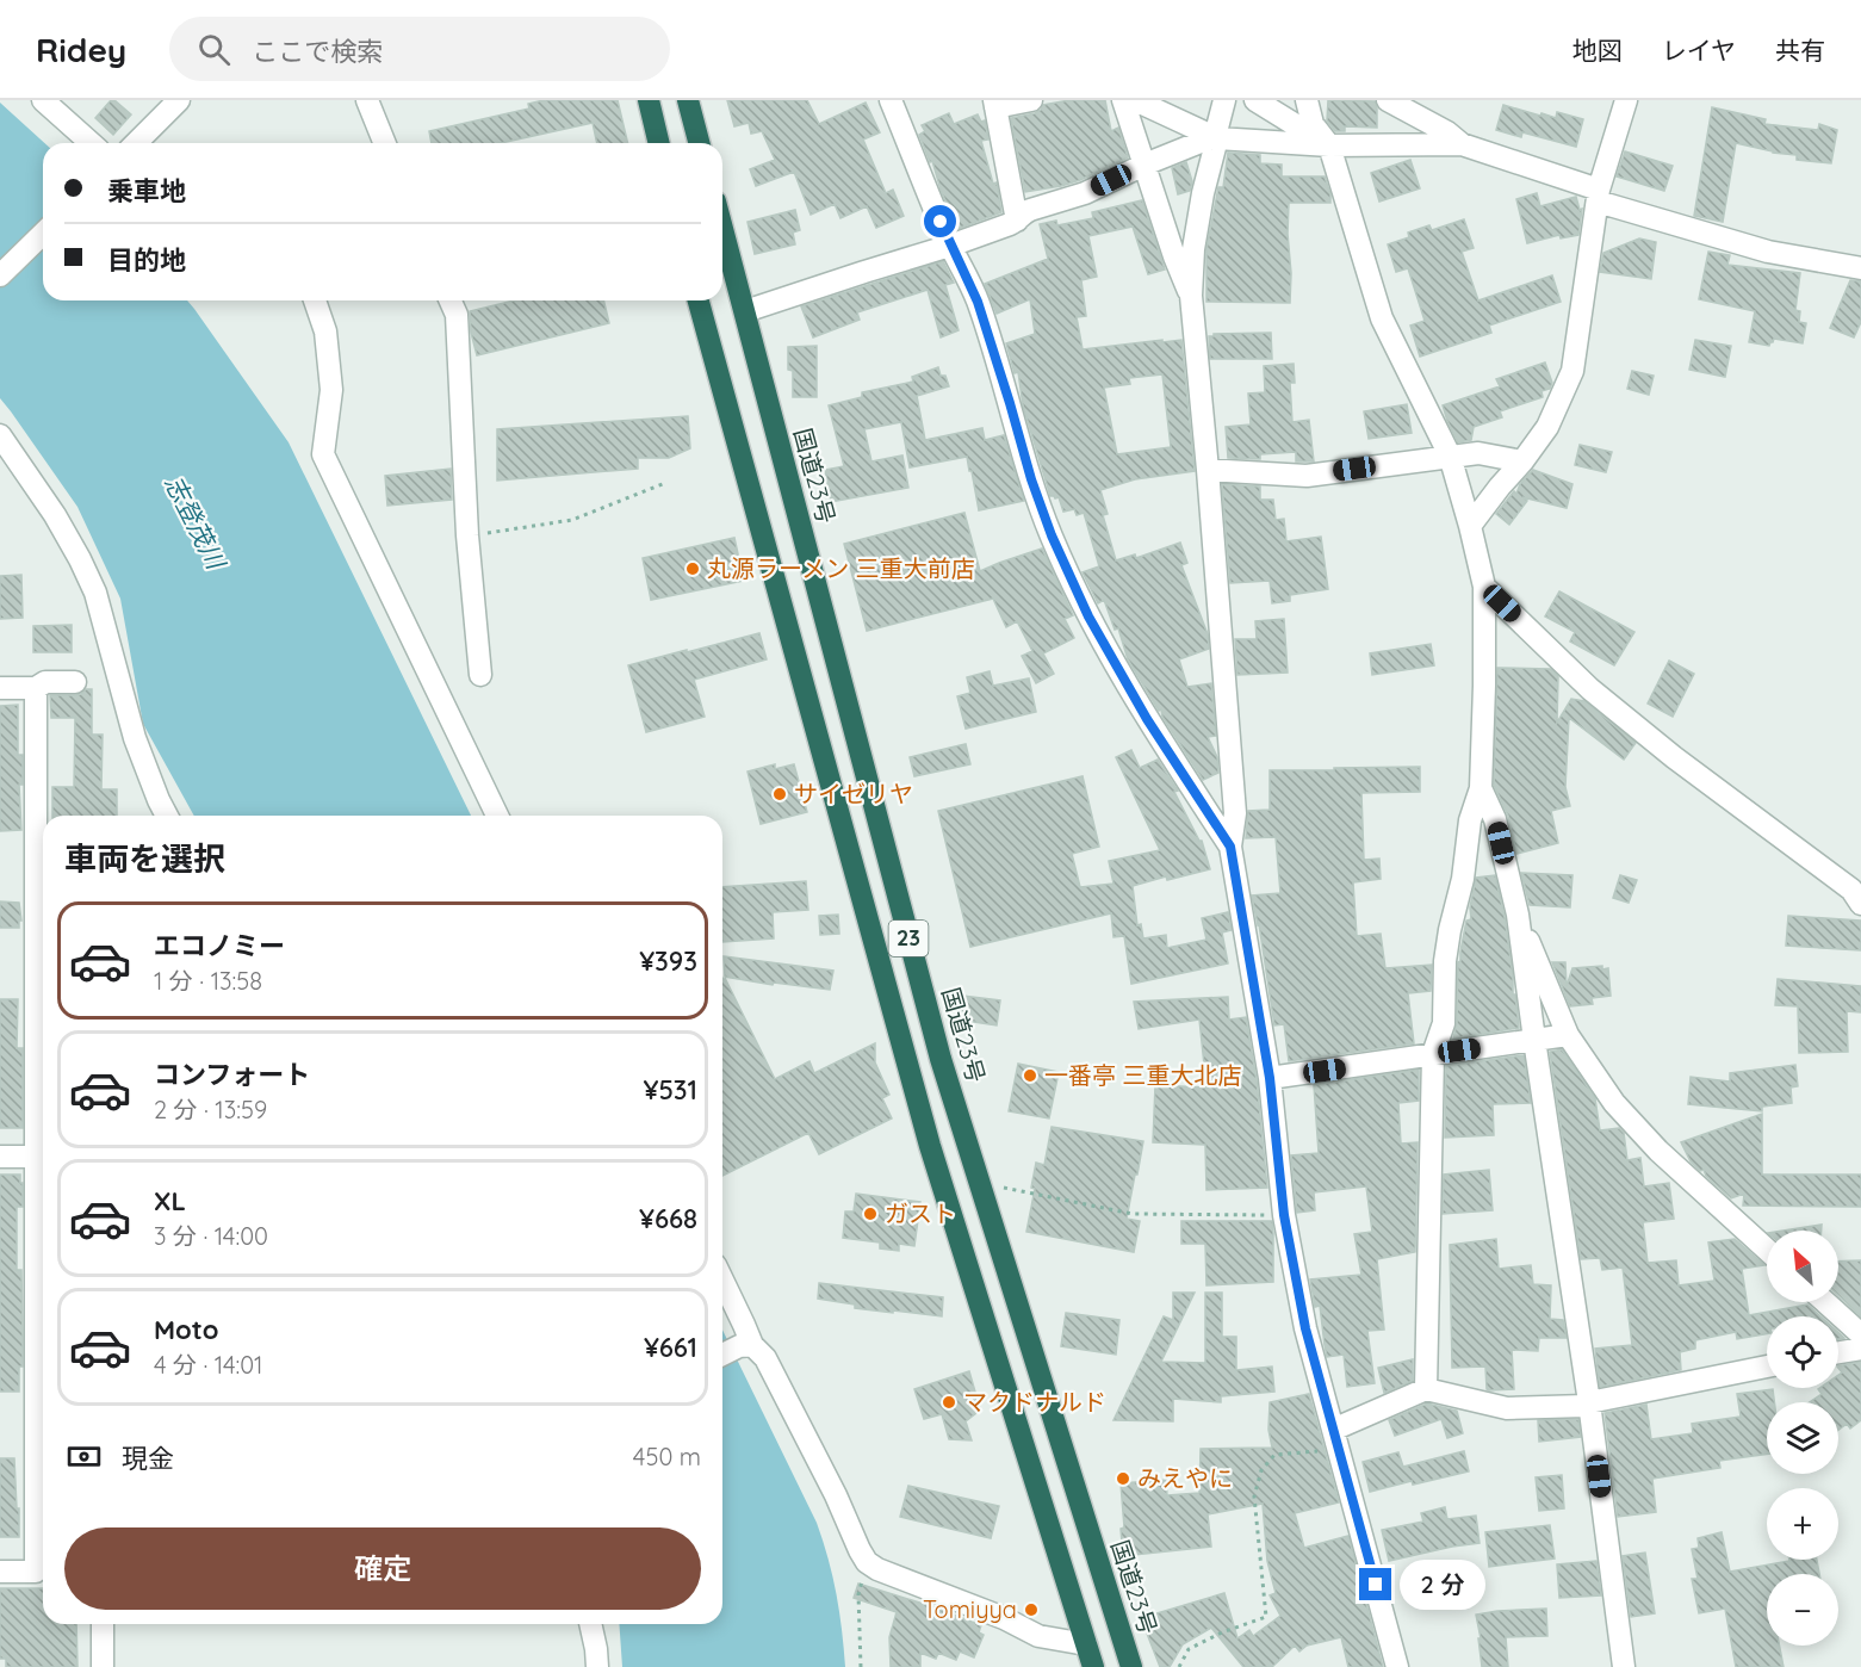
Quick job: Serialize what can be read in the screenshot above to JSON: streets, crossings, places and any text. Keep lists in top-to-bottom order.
{
  "streets": {
    "highway": ["国道23号", "23"]
  },
  "water": ["志登茂川"],
  "places": [
    "丸源ラーメン 三重大前店",
    "サイゼリヤ",
    "一番亭 三重大北店",
    "ガスト",
    "マクドナルド",
    "みえやに",
    "Tomiyya"
  ],
  "north": "top left",
  "page": {
    "header": "Ridey",
    "search": "ここで検索",
    "nav": ["地図", "レイヤ", "共有"],
    "banner": ["乗車地", "目的地"],
    "heading": "車両を選択",
    "list": [
      {
        "name": "エコノミー",
        "note": "1 分 · 13:58",
        "value": "¥393"
      },
      {
        "name": "コンフォート",
        "note": "2 分 · 13:59",
        "value": "¥531"
      },
      {
        "name": "XL",
        "note": "3 分 · 14:00",
        "value": "¥668"
      },
      {
        "name": "Moto",
        "note": "4 分 · 14:01",
        "value": "¥661"
      }
    ],
    "map_buttons": ["+", "−"],
    "pay": ["現金", "450 m"],
    "buttons": "確定",
    "bubble": "2 分"
  }
}
